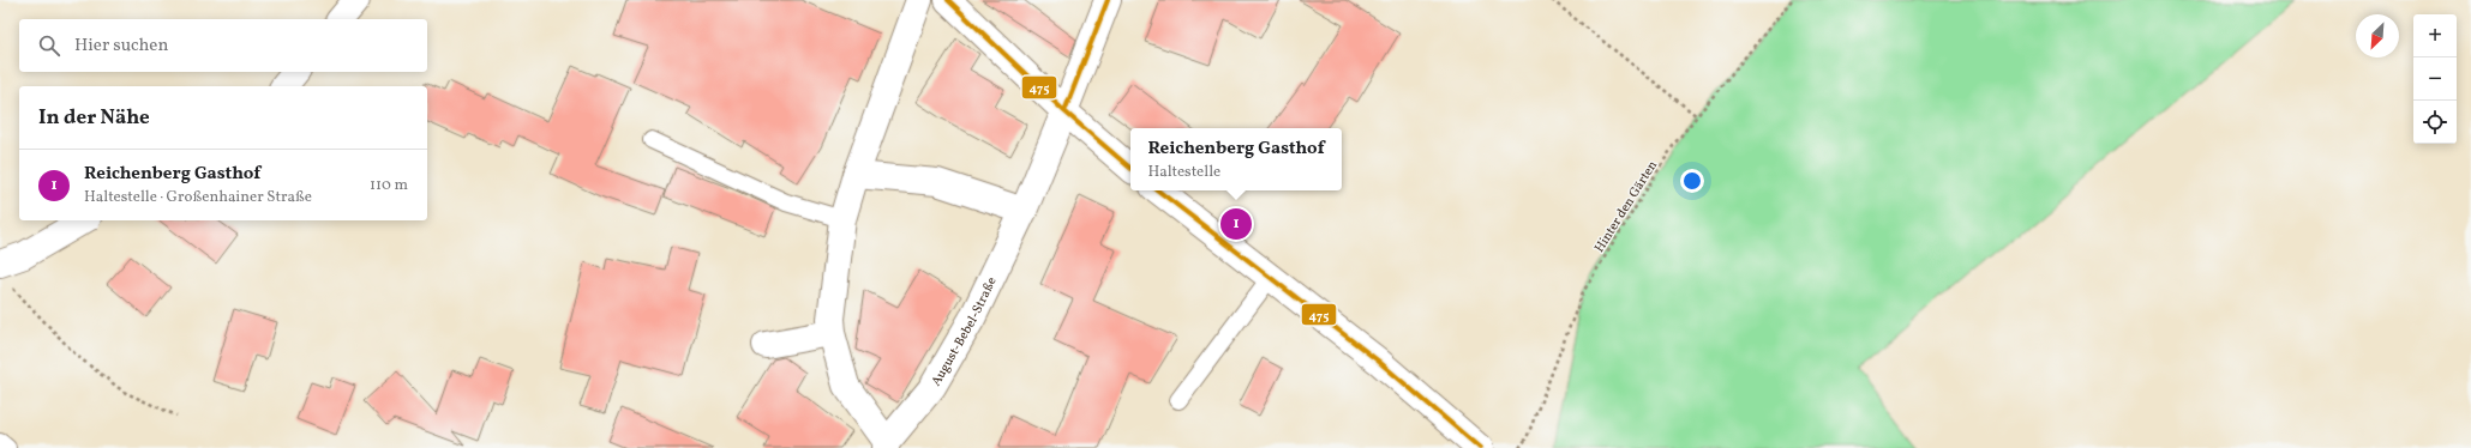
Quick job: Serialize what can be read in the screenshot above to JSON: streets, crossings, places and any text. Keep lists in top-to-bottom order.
{
  "streets": {
    "street": ["August-Bebel-Straße"],
    "path": ["Hinter den Gärten"]
  },
  "lines": ["transit line 475"],
  "north": "bottom left",
  "page": {
    "map_buttons": ["+", "−"],
    "search": "Hier suchen",
    "heading": "In der Nähe",
    "popup": ["Reichenberg Gasthof", "Haltestelle"],
    "list": [
      {
        "mark": "1",
        "name": "Reichenberg Gasthof",
        "note": "Haltestelle · Großenhainer Straße",
        "value": "110 m"
      }
    ],
    "pins": "1"
  }
}
